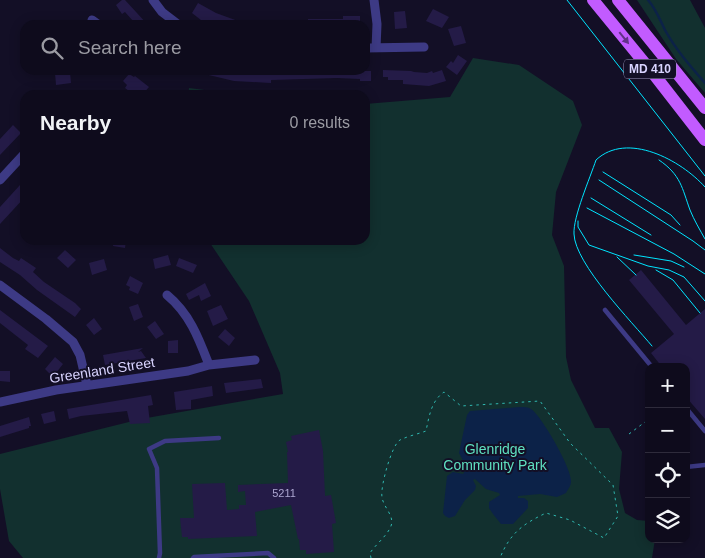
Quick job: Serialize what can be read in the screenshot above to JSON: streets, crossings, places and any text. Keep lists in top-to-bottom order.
{
  "streets": {
    "main road": ["MD 410"],
    "street": ["Greenland Street"]
  },
  "parks": ["Glenridge Community Park"],
  "house_numbers": ["5211"],
  "page": {
    "search": "Search here",
    "heading": ["Nearby", "0 results"],
    "map_buttons": ["+", "−"]
  }
}
